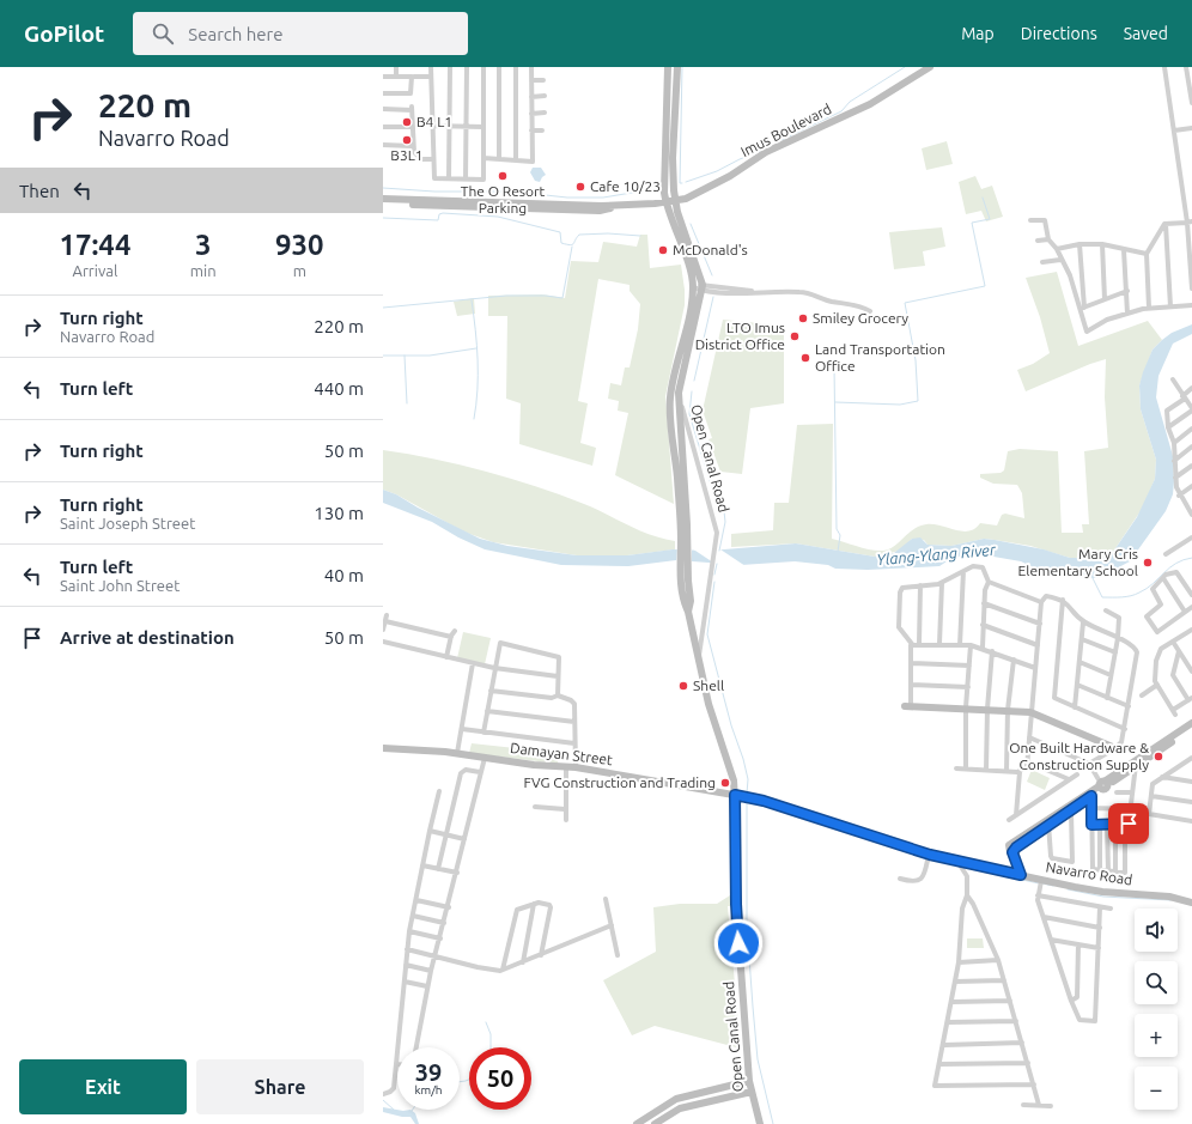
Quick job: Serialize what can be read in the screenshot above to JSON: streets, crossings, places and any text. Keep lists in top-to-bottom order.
{
  "streets": {
    "main road": [
      "Imus Boulevard",
      "Open Canal Road",
      "Damayan Street",
      "Navarro Road"
    ]
  },
  "crossings": [
    ["Open Canal Road", "Damayan Street"],
    ["Open Canal Road", "Navarro Road"],
    ["Damayan Street", "Navarro Road"]
  ],
  "water": ["Ylang-Ylang River"],
  "places": [
    "B4 L1",
    "B3L1",
    "The O Resort Parking",
    "Cafe 10/23",
    "McDonald's",
    "Smiley Grocery",
    "LTO Imus District Office",
    "Land Transportation Office",
    "Mary Cris Elementary School",
    "Shell",
    "One Built Hardware & Construction Supply",
    "FVG Construction and Trading"
  ],
  "page": {
    "header": "GoPilot",
    "search": "Search here",
    "nav": ["Map", "Directions", "Saved"],
    "turn": ["220 m", "Navarro Road"],
    "then": "Then",
    "eta": [
      "17:44",
      "Arrival",
      "3",
      "min",
      "930",
      "m"
    ],
    "list": [
      {
        "name": "Turn right",
        "note": "Navarro Road",
        "value": "220 m"
      },
      {
        "name": "Turn left",
        "value": "440 m"
      },
      {
        "name": "Turn right",
        "value": "50 m"
      },
      {
        "name": "Turn right",
        "note": "Saint Joseph Street",
        "value": "130 m"
      },
      {
        "name": "Turn left",
        "note": "Saint John Street",
        "value": "40 m"
      },
      {
        "name": "Arrive at destination",
        "value": "50 m"
      }
    ],
    "map_buttons": ["+", "−"],
    "speed": "39 km/h",
    "limit": "50",
    "buttons": ["Exit", "Share"]
  }
}
